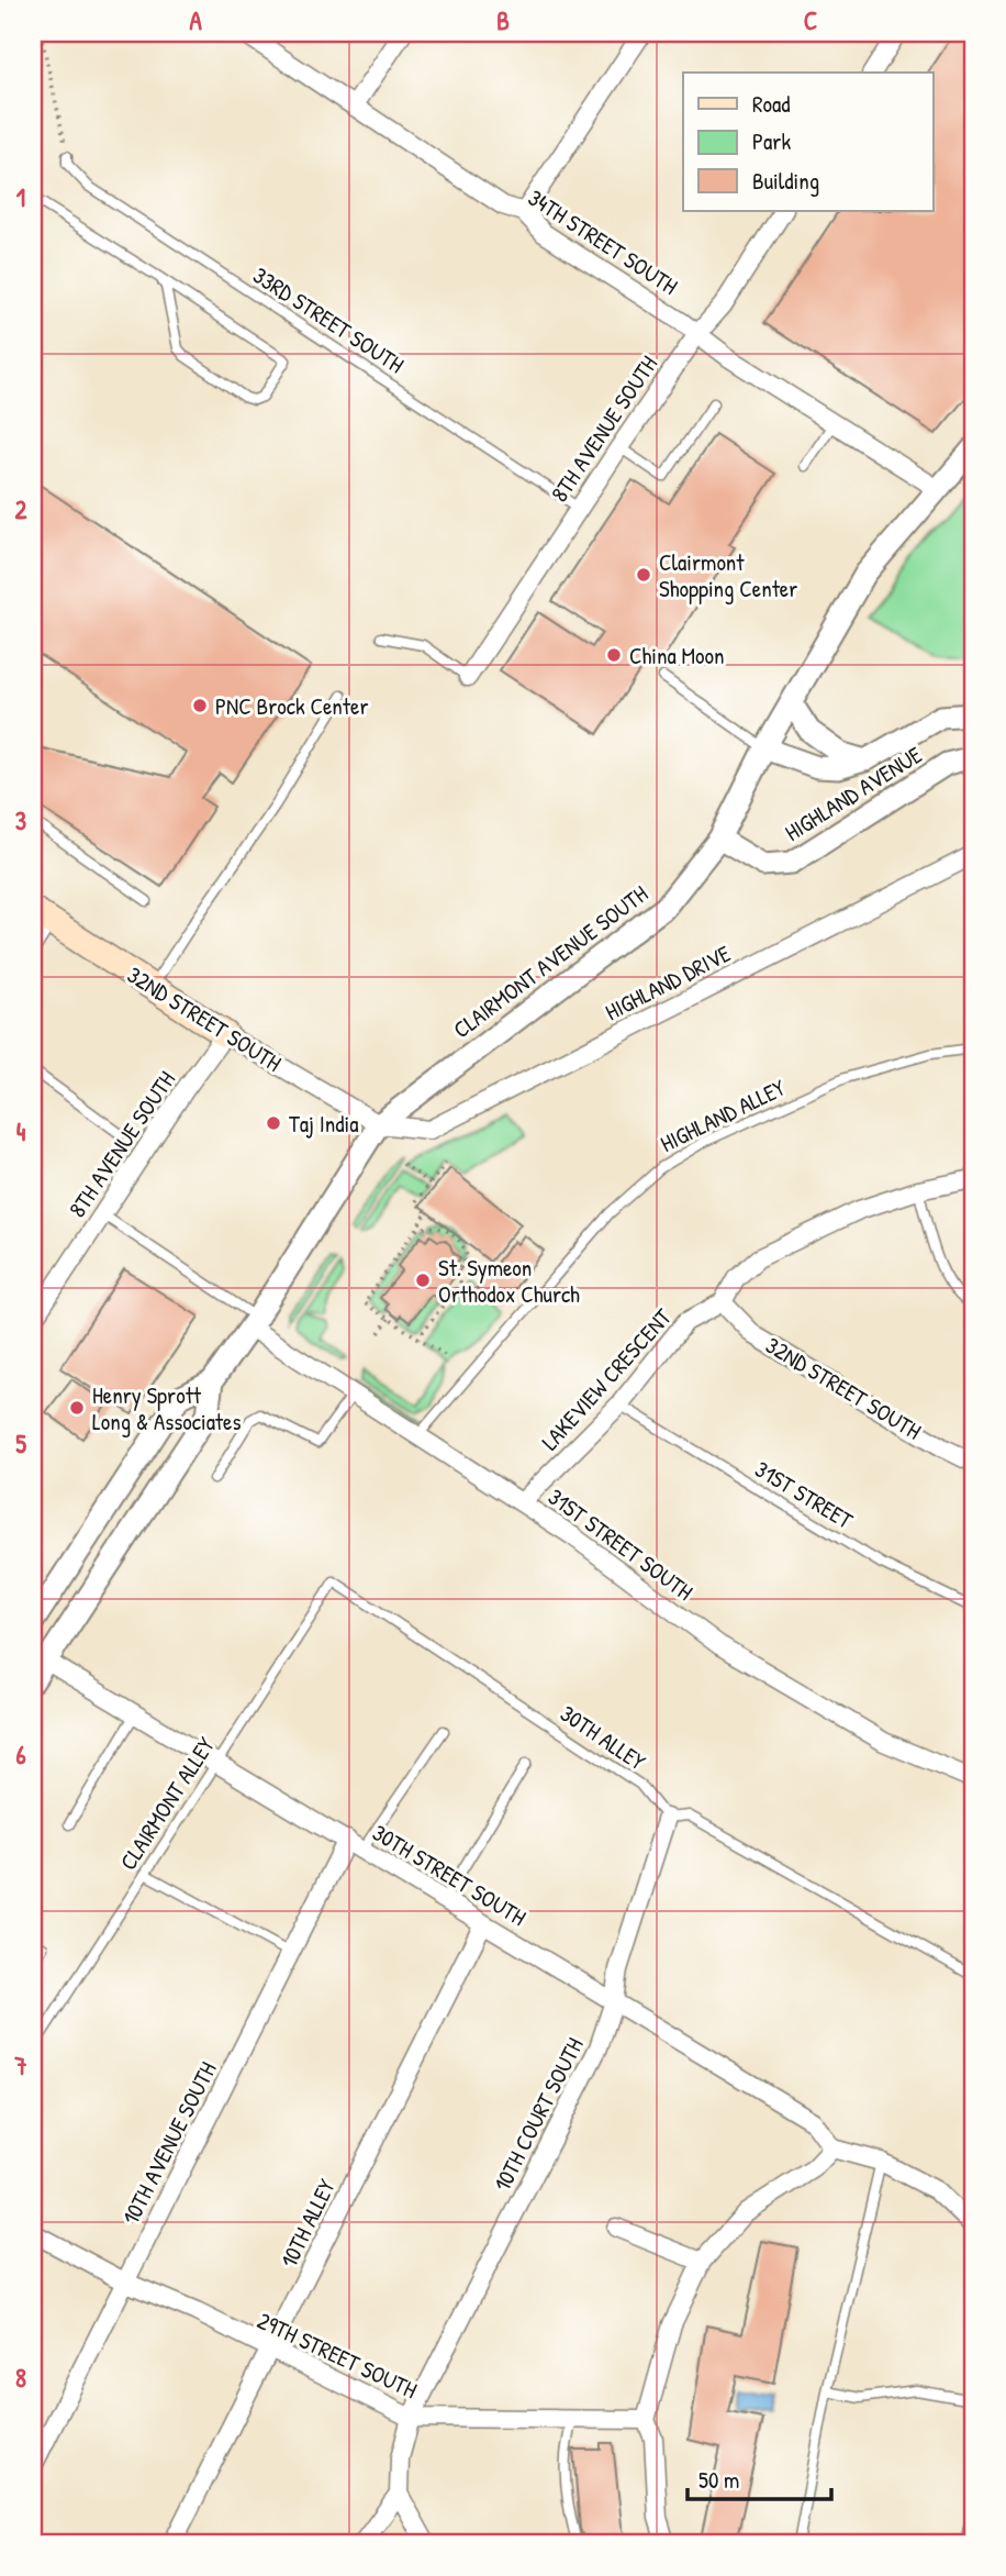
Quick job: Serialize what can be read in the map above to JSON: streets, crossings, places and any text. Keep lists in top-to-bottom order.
{
  "streets": {
    "main road": ["32ND STREET SOUTH"],
    "street": [
      "34TH STREET SOUTH",
      "8TH AVENUE SOUTH",
      "HIGHLAND AVENUE",
      "CLAIRMONT AVENUE SOUTH",
      "HIGHLAND DRIVE",
      "LAKEVIEW CRESCENT",
      "31ST STREET SOUTH",
      "30TH STREET SOUTH",
      "10TH COURT SOUTH",
      "10TH AVENUE SOUTH",
      "10TH ALLEY",
      "29TH STREET SOUTH"
    ],
    "lane": [
      "33RD STREET SOUTH",
      "HIGHLAND ALLEY",
      "31ST STREET",
      "30TH ALLEY",
      "CLAIRMONT ALLEY"
    ]
  },
  "crossings": [
    ["34TH STREET SOUTH", "8TH AVENUE SOUTH"],
    ["34TH STREET SOUTH", "CLAIRMONT AVENUE SOUTH"],
    ["33RD STREET SOUTH", "8TH AVENUE SOUTH"],
    ["8TH AVENUE SOUTH", "32ND STREET SOUTH"],
    ["HIGHLAND AVENUE", "CLAIRMONT AVENUE SOUTH"],
    ["CLAIRMONT AVENUE SOUTH", "HIGHLAND DRIVE"],
    ["CLAIRMONT AVENUE SOUTH", "32ND STREET SOUTH"],
    ["CLAIRMONT AVENUE SOUTH", "31ST STREET SOUTH"],
    ["CLAIRMONT AVENUE SOUTH", "30TH STREET SOUTH"],
    ["HIGHLAND DRIVE", "32ND STREET SOUTH"],
    ["32ND STREET SOUTH", "LAKEVIEW CRESCENT"],
    ["HIGHLAND ALLEY", "31ST STREET SOUTH"],
    ["LAKEVIEW CRESCENT", "31ST STREET"],
    ["LAKEVIEW CRESCENT", "31ST STREET SOUTH"],
    ["30TH ALLEY", "CLAIRMONT ALLEY"],
    ["30TH ALLEY", "10TH COURT SOUTH"],
    ["CLAIRMONT ALLEY", "30TH STREET SOUTH"],
    ["30TH STREET SOUTH", "10TH COURT SOUTH"],
    ["30TH STREET SOUTH", "10TH AVENUE SOUTH"],
    ["30TH STREET SOUTH", "10TH ALLEY"],
    ["10TH COURT SOUTH", "29TH STREET SOUTH"],
    ["10TH AVENUE SOUTH", "29TH STREET SOUTH"],
    ["10TH ALLEY", "29TH STREET SOUTH"]
  ],
  "places": [
    "Clairmont Shopping Center",
    "China Moon",
    "PNC Brock Center",
    "Taj India",
    "St. Symeon Orthodox Church",
    "Henry Sprott Long & Associates"
  ],
  "legend": ["Road", "Park", "Building"],
  "scale_bar": "50 m",
  "grid": {
    "columns": ["A", "B", "C"],
    "rows": [
      "1",
      "2",
      "3",
      "4",
      "5",
      "6",
      "7",
      "8"
    ]
  }
}
